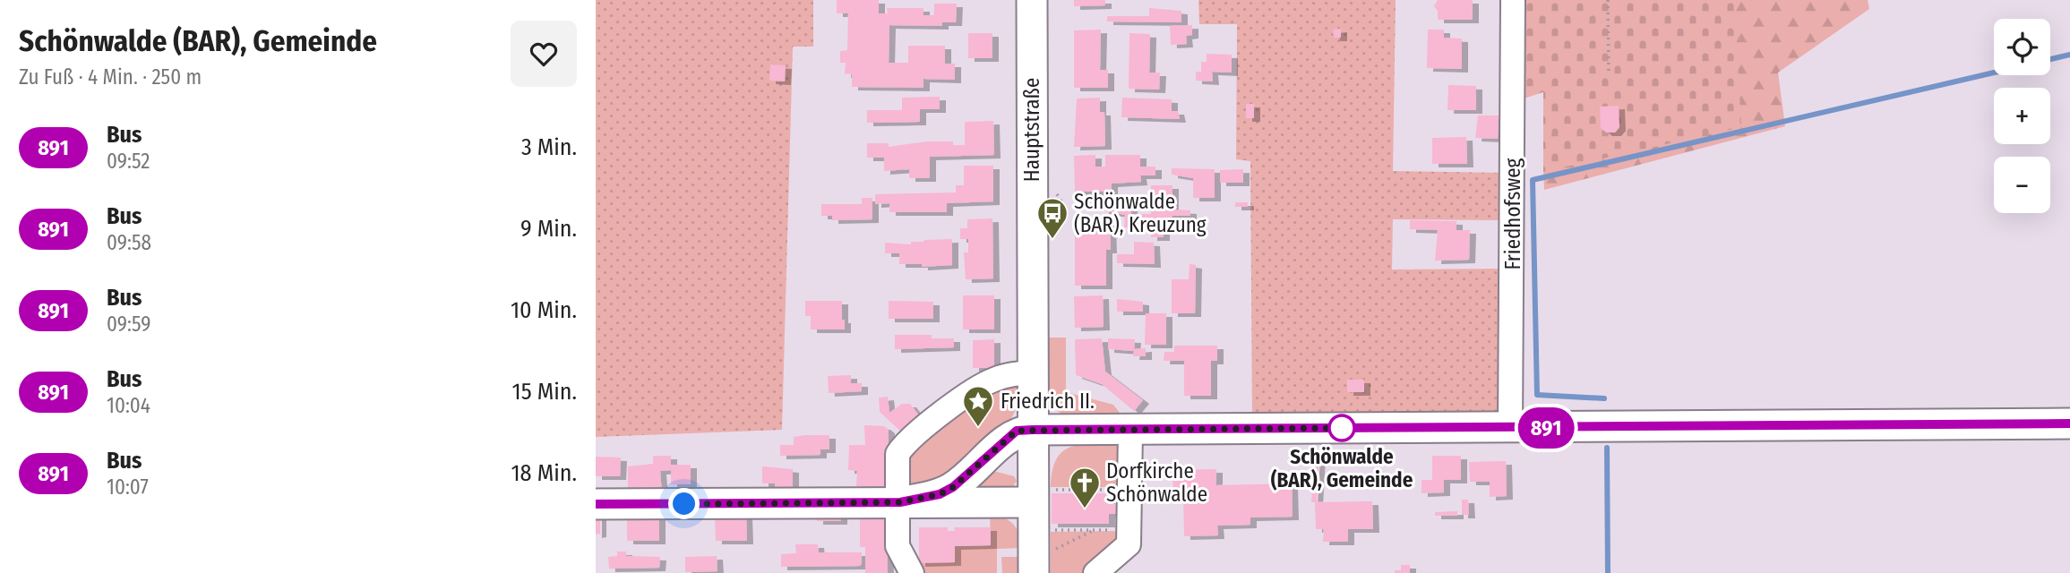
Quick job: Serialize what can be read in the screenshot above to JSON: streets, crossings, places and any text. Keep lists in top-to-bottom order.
{
  "streets": {
    "main road": ["Hauptstraße"],
    "street": ["Friedhofsweg"]
  },
  "places": {
    "bus stop": ["Schönwalde (BAR), Kreuzung"],
    "place": ["Friedrich II."],
    "other": ["Schönwalde (BAR), Gemeinde"],
    "church": ["Dorfkirche Schönwalde"]
  },
  "lines": ["bus line 891"],
  "page": {
    "heading": ["Schönwalde (BAR), Gemeinde", "Zu Fuß · 4 Min. · 250 m"],
    "on_map": "891",
    "map_buttons": ["+", "−"],
    "list": [
      {
        "mark": "891",
        "name": "Bus",
        "note": "09:52",
        "value": "3 Min."
      },
      {
        "mark": "891",
        "name": "Bus",
        "note": "09:58",
        "value": "9 Min."
      },
      {
        "mark": "891",
        "name": "Bus",
        "note": "09:59",
        "value": "10 Min."
      },
      {
        "mark": "891",
        "name": "Bus",
        "note": "10:04",
        "value": "15 Min."
      },
      {
        "mark": "891",
        "name": "Bus",
        "note": "10:07",
        "value": "18 Min."
      }
    ]
  }
}
